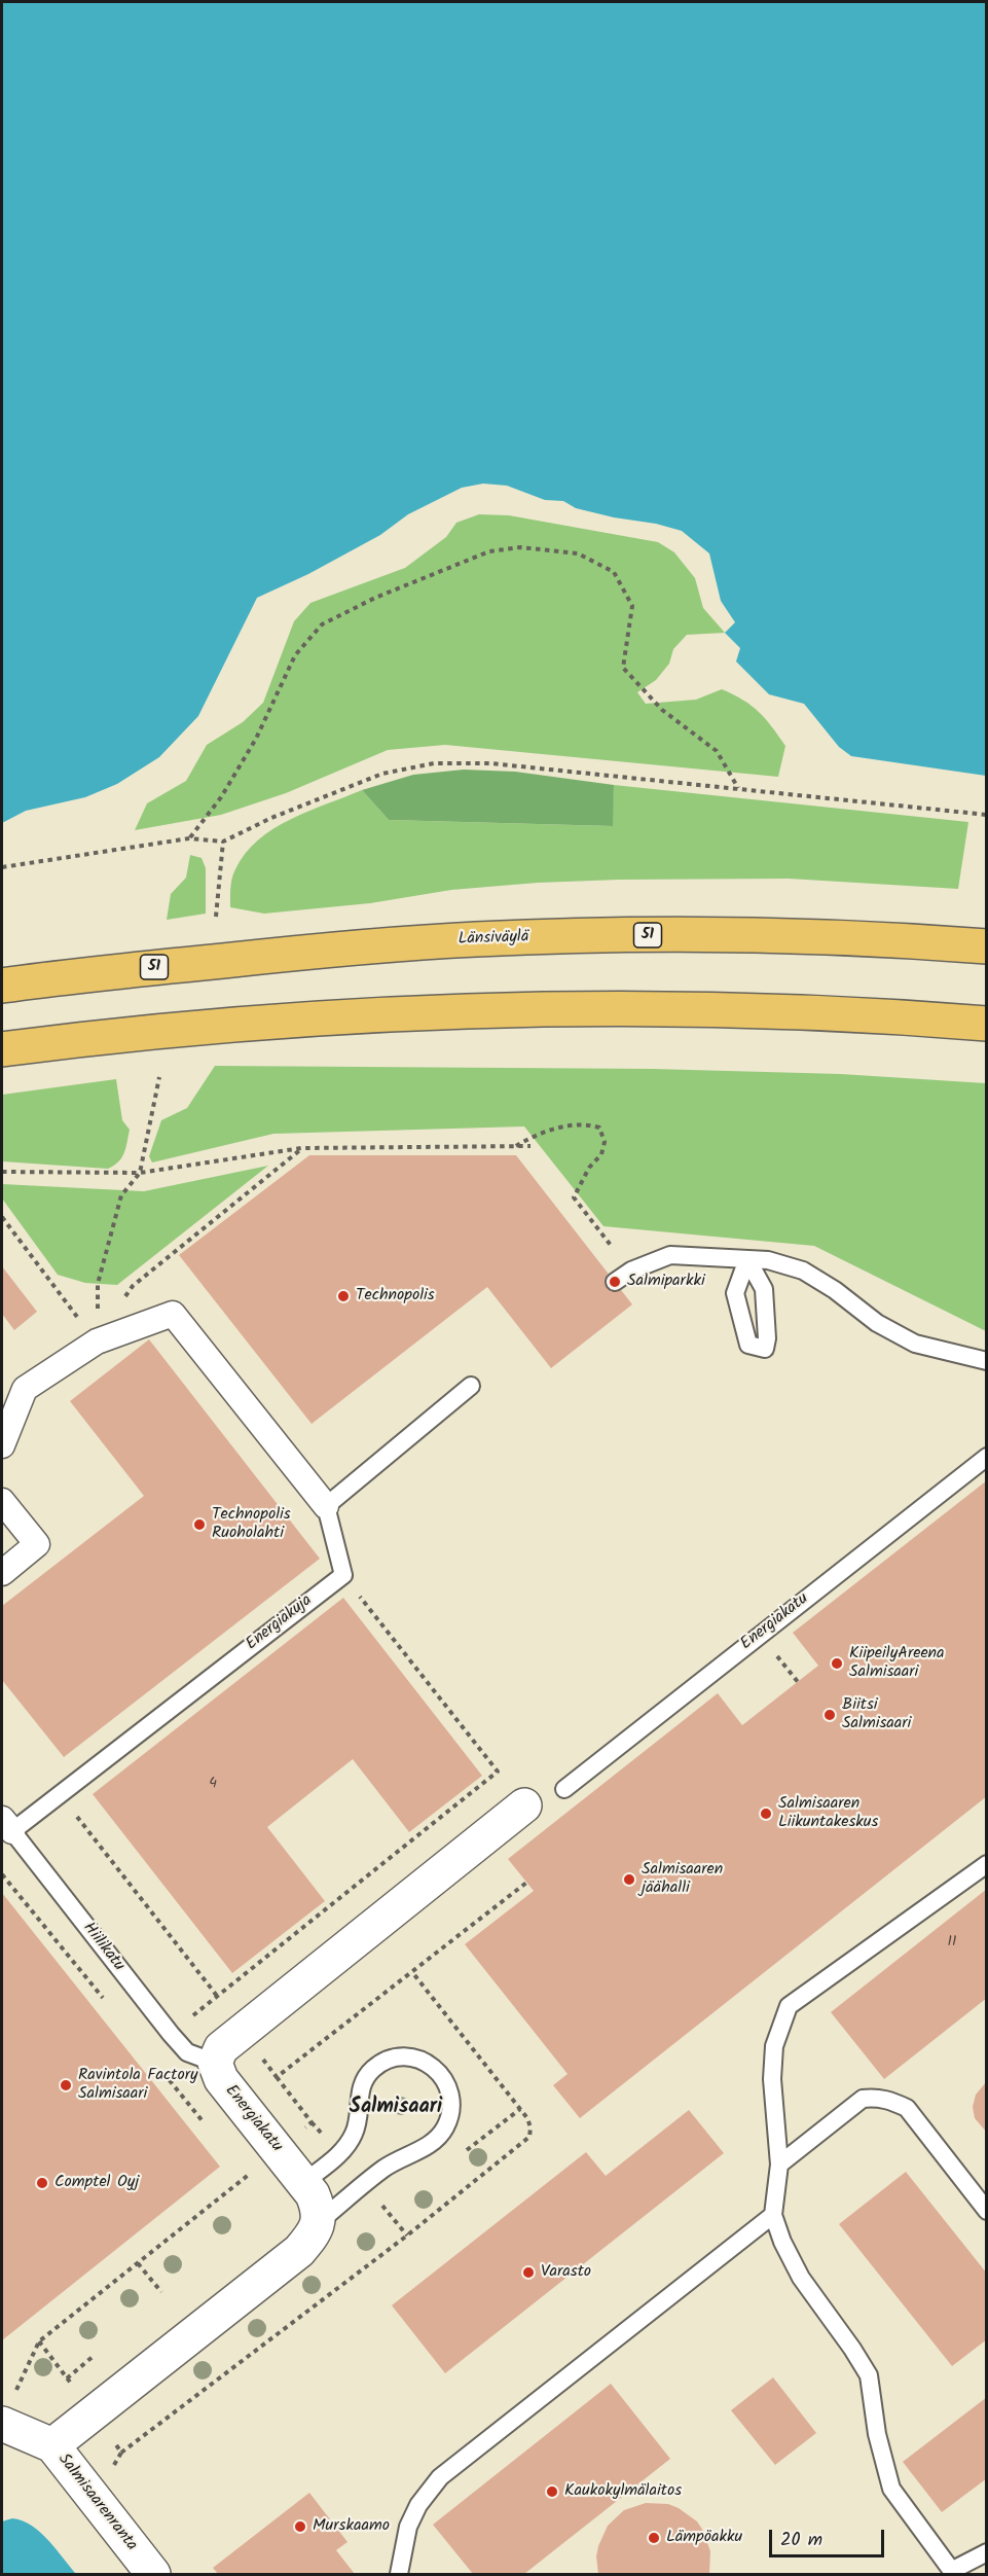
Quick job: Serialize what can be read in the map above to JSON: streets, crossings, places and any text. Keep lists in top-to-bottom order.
{
  "streets": {
    "highway": ["51", "Länsiväylä"],
    "street": ["Energiakatu", "Salmisaarenranta"],
    "lane": ["Energiakuja", "Hiilikatu"]
  },
  "crossings": [
    ["Energiakatu", "Hiilikatu"],
    ["Energiakuja", "Hiilikatu"]
  ],
  "districts": ["Salmisaari"],
  "places": [
    "Salmiparkki",
    "Technopolis",
    "Technopolis Ruoholahti",
    "KiipeilyAreena Salmisaari",
    "Biitsi Salmisaari",
    "Salmisaaren Liikuntakeskus",
    "Salmisaaren jäähalli",
    "Ravintola Factory Salmisaari",
    "Comptel Oyj",
    "Varasto",
    "Kaukokylmälaitos",
    "Murskaamo",
    "Lämpöakku"
  ],
  "house_numbers": ["4", "11"],
  "scale_bar": "20 m"
}
